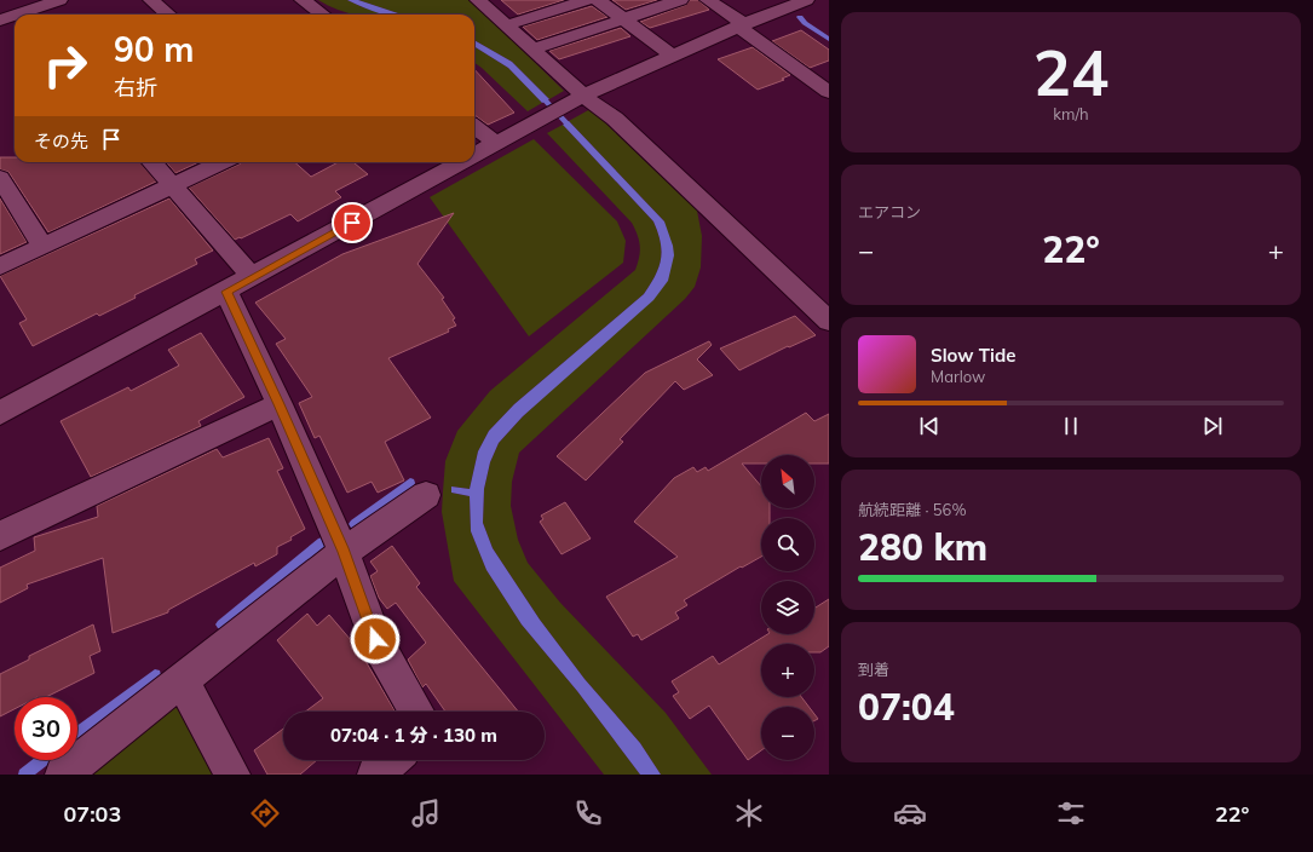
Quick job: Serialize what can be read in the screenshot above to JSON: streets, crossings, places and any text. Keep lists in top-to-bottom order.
{
  "north": "top left",
  "page": {
    "tile": [
      ["24", "km/h"],
      "エアコン",
      ["航続距離 · 56%", "280 km"],
      ["到着", "07:04"]
    ],
    "turn": ["90 m", "右折"],
    "then": "その先",
    "heat": ["−", "22°", "+"],
    "song": ["Slow Tide", "Marlow"],
    "map_buttons": ["+", "−"],
    "limit": "30",
    "trip": "07:04 · 1 分 · 130 m",
    "tabs": ["07:03", "22°"]
  }
}
